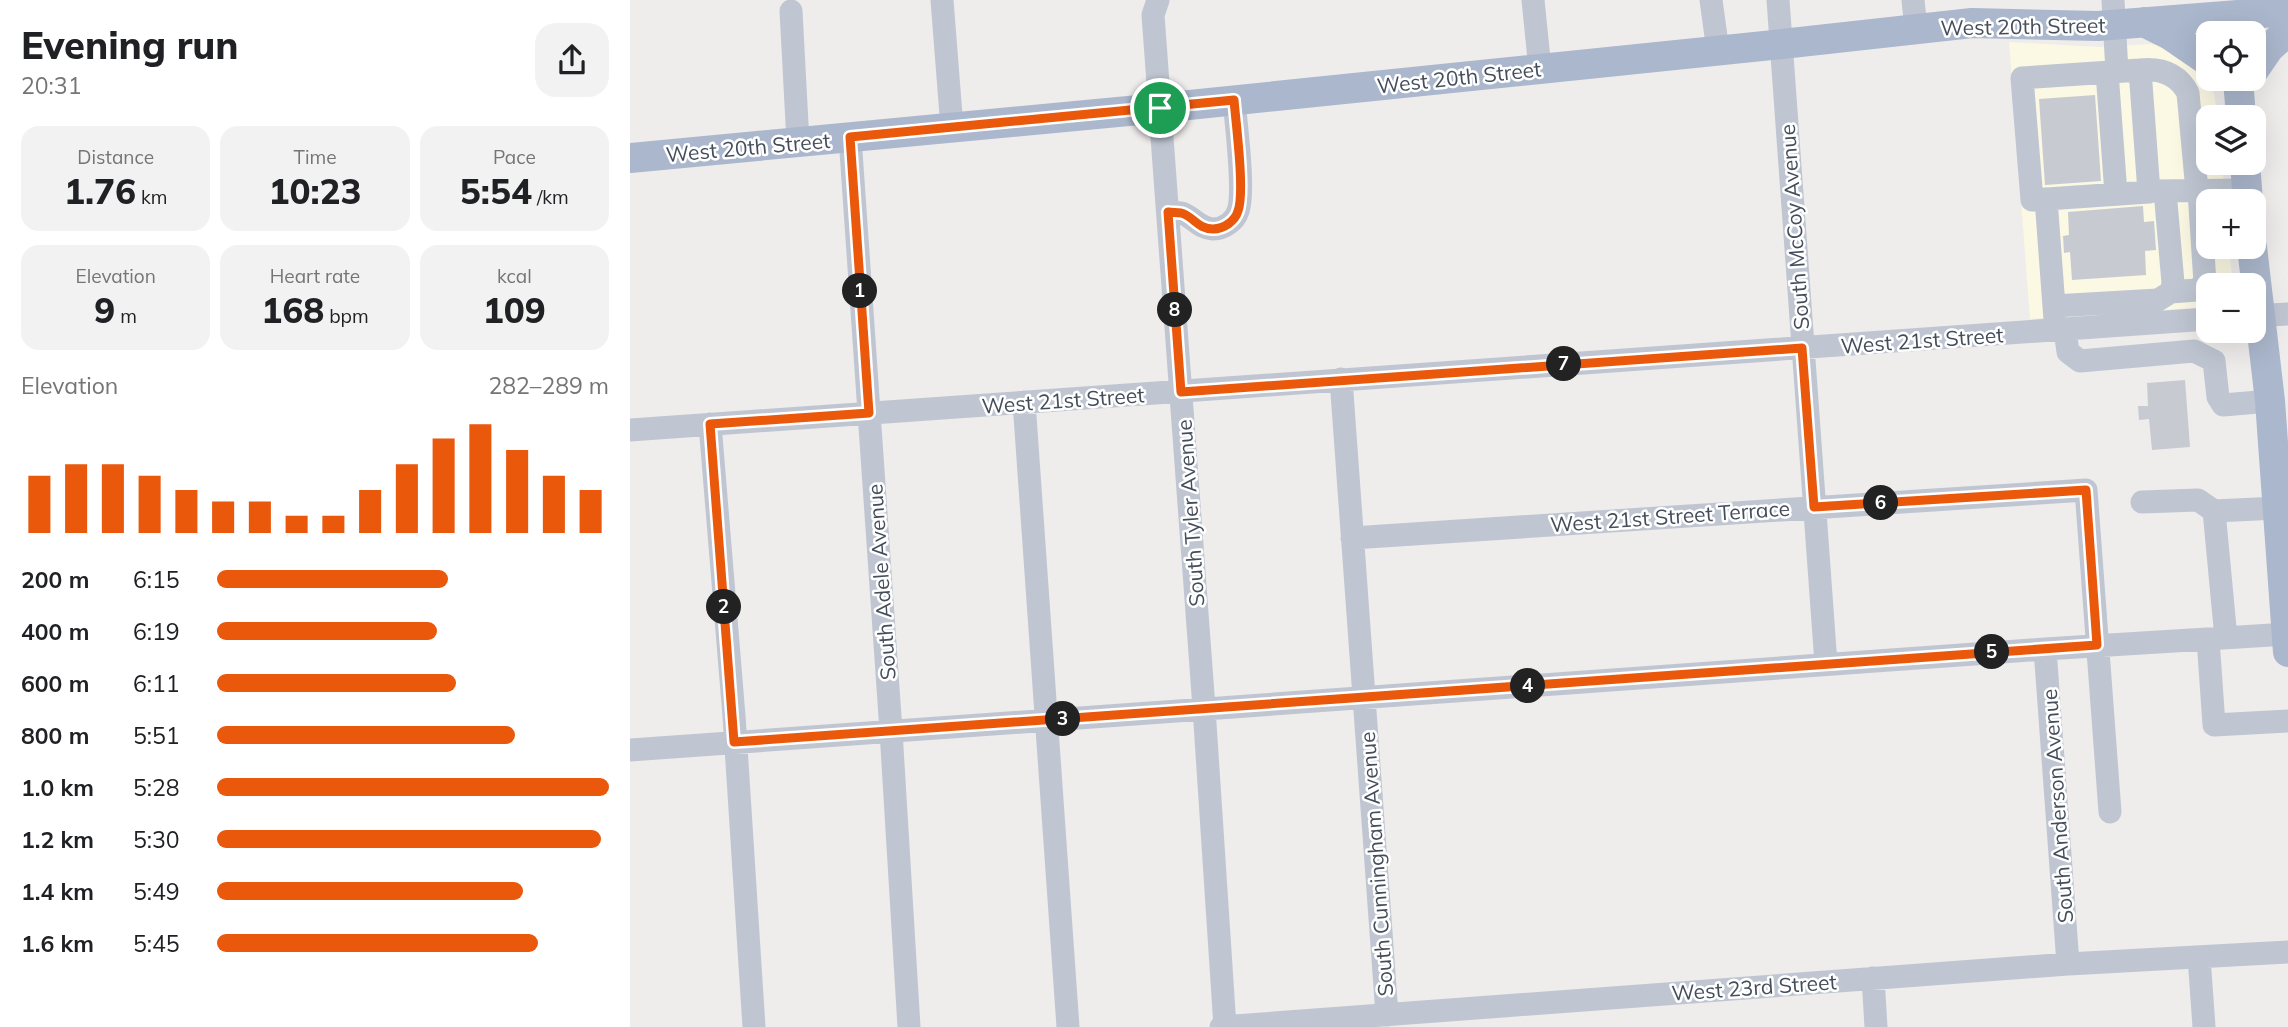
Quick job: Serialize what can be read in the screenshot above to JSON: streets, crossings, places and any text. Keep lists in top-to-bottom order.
{
  "streets": {
    "main road": ["West 20th Street"],
    "street": [
      "South McCoy Avenue",
      "West 21st Street",
      "South Tyler Avenue",
      "West 21st Street Terrace",
      "South Adele Avenue",
      "South Anderson Avenue",
      "South Cunningham Avenue",
      "West 23rd Street"
    ]
  },
  "crossings": [
    ["West 20th Street", "South McCoy Avenue"],
    ["West 20th Street", "South Tyler Avenue"],
    ["West 20th Street", "South Adele Avenue"],
    ["South McCoy Avenue", "West 21st Street"],
    ["South McCoy Avenue", "West 21st Street Terrace"],
    ["West 21st Street", "South Tyler Avenue"],
    ["West 21st Street", "South Adele Avenue"],
    ["West 21st Street", "South Cunningham Avenue"],
    ["South Tyler Avenue", "West 23rd Street"],
    ["West 21st Street Terrace", "South Cunningham Avenue"],
    ["South Anderson Avenue", "West 23rd Street"],
    ["South Cunningham Avenue", "West 23rd Street"]
  ],
  "page": {
    "heading": ["Evening run", "20:31"],
    "map_buttons": ["+", "−"],
    "stats": [
      ["Distance", "1.76 km"],
      ["Time", "10:23"],
      ["Pace", "5:54 /km"],
      ["Elevation", "9 m"],
      ["Heart rate", "168 bpm"],
      ["kcal", "109"]
    ],
    "pins": [
      "1",
      "8",
      "7",
      "6",
      "2",
      "5",
      "4",
      "3"
    ],
    "chart": ["Elevation", "282–289 m"],
    "list": [
      {
        "name": "200 m",
        "note": "6:15"
      },
      {
        "name": "400 m",
        "note": "6:19"
      },
      {
        "name": "600 m",
        "note": "6:11"
      },
      {
        "name": "800 m",
        "note": "5:51"
      },
      {
        "name": "1.0 km",
        "note": "5:28"
      },
      {
        "name": "1.2 km",
        "note": "5:30"
      },
      {
        "name": "1.4 km",
        "note": "5:49"
      },
      {
        "name": "1.6 km",
        "note": "5:45"
      }
    ]
  }
}
